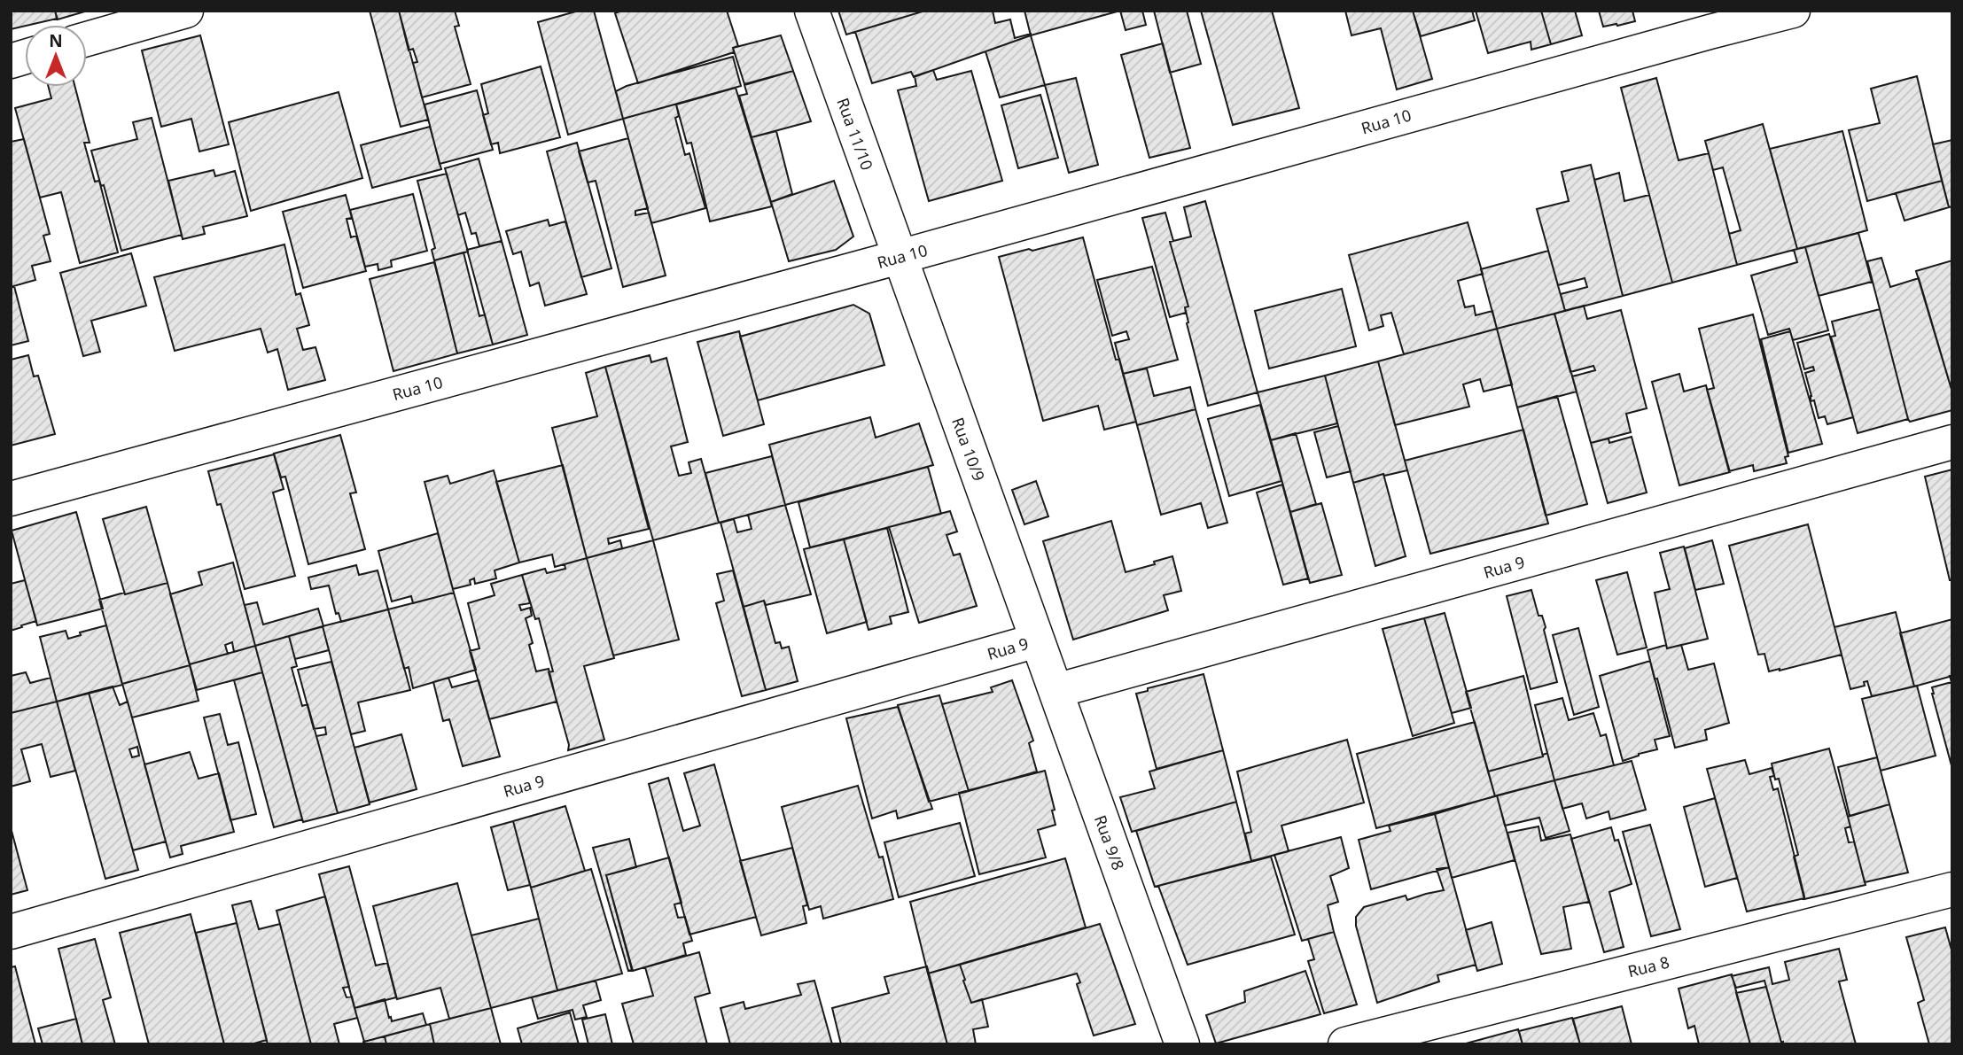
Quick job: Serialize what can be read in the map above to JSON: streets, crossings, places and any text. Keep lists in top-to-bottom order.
{
  "streets": {
    "street": [
      "Rua 10",
      "Rua 11/10",
      "Rua 10/9",
      "Rua 9",
      "Rua 9/8",
      "Rua 8"
    ]
  },
  "crossings": [
    ["Rua 10", "Rua 11/10"],
    ["Rua 10", "Rua 10/9"],
    ["Rua 11/10", "Rua 10/9"],
    ["Rua 10/9", "Rua 9"],
    ["Rua 10/9", "Rua 9/8"],
    ["Rua 9", "Rua 9/8"]
  ],
  "north": "top"
}
